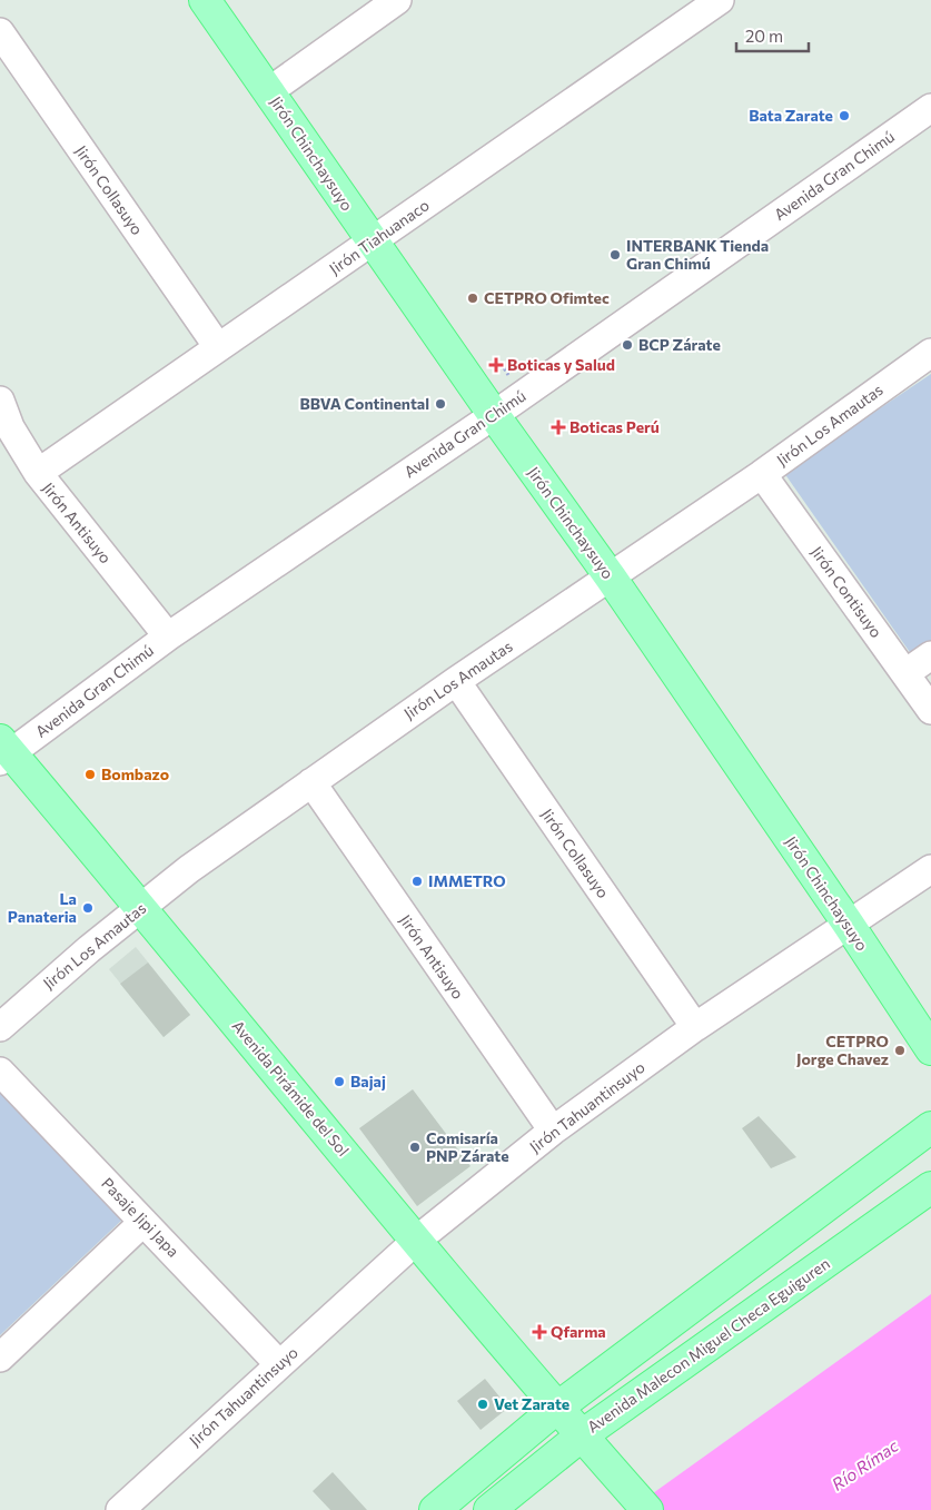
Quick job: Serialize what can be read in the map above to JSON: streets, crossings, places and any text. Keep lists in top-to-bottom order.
{
  "streets": {
    "main road": ["Jirón Chinchaysuyo", "Avenida Pirámide del Sol", "Avenida Malecon Miguel Checa Eguiguren"],
    "street": [
      "Avenida Gran Chimú",
      "Jirón Collasuyo",
      "Jirón Tiahuanaco",
      "Jirón Los Amautas",
      "Jirón Antisuyo",
      "Jirón Contisuyo",
      "Jirón Tahuantinsuyo",
      "Pasaje Jipi Japa"
    ]
  },
  "crossings": [
    ["Jirón Chinchaysuyo", "Avenida Gran Chimú"],
    ["Jirón Chinchaysuyo", "Jirón Tiahuanaco"],
    ["Jirón Chinchaysuyo", "Jirón Los Amautas"],
    ["Jirón Chinchaysuyo", "Jirón Tahuantinsuyo"],
    ["Avenida Gran Chimú", "Jirón Antisuyo"],
    ["Avenida Gran Chimú", "Avenida Pirámide del Sol"],
    ["Jirón Collasuyo", "Jirón Tiahuanaco"],
    ["Jirón Collasuyo", "Jirón Los Amautas"],
    ["Jirón Collasuyo", "Jirón Tahuantinsuyo"],
    ["Jirón Tiahuanaco", "Jirón Antisuyo"],
    ["Jirón Los Amautas", "Jirón Antisuyo"],
    ["Jirón Los Amautas", "Jirón Contisuyo"],
    ["Jirón Los Amautas", "Avenida Pirámide del Sol"],
    ["Jirón Antisuyo", "Jirón Tahuantinsuyo"],
    ["Avenida Pirámide del Sol", "Jirón Tahuantinsuyo"],
    ["Avenida Pirámide del Sol", "Avenida Malecon Miguel Checa Eguiguren"],
    ["Jirón Tahuantinsuyo", "Pasaje Jipi Japa"]
  ],
  "water": ["Río Rímac"],
  "places": {
    "other": [
      "Bata Zarate",
      "INTERBANK Tienda Gran Chimú",
      "CETPRO Ofimtec",
      "BCP Zárate",
      "BBVA Continental",
      "Bombazo",
      "IMMETRO",
      "La Panateria",
      "CETPRO Jorge Chavez",
      "Bajaj",
      "Comisaría PNP Zárate",
      "Vet Zarate"
    ],
    "health": ["Boticas y Salud", "Boticas Perú", "Qfarma"]
  },
  "scale_bar": "20 m"
}
